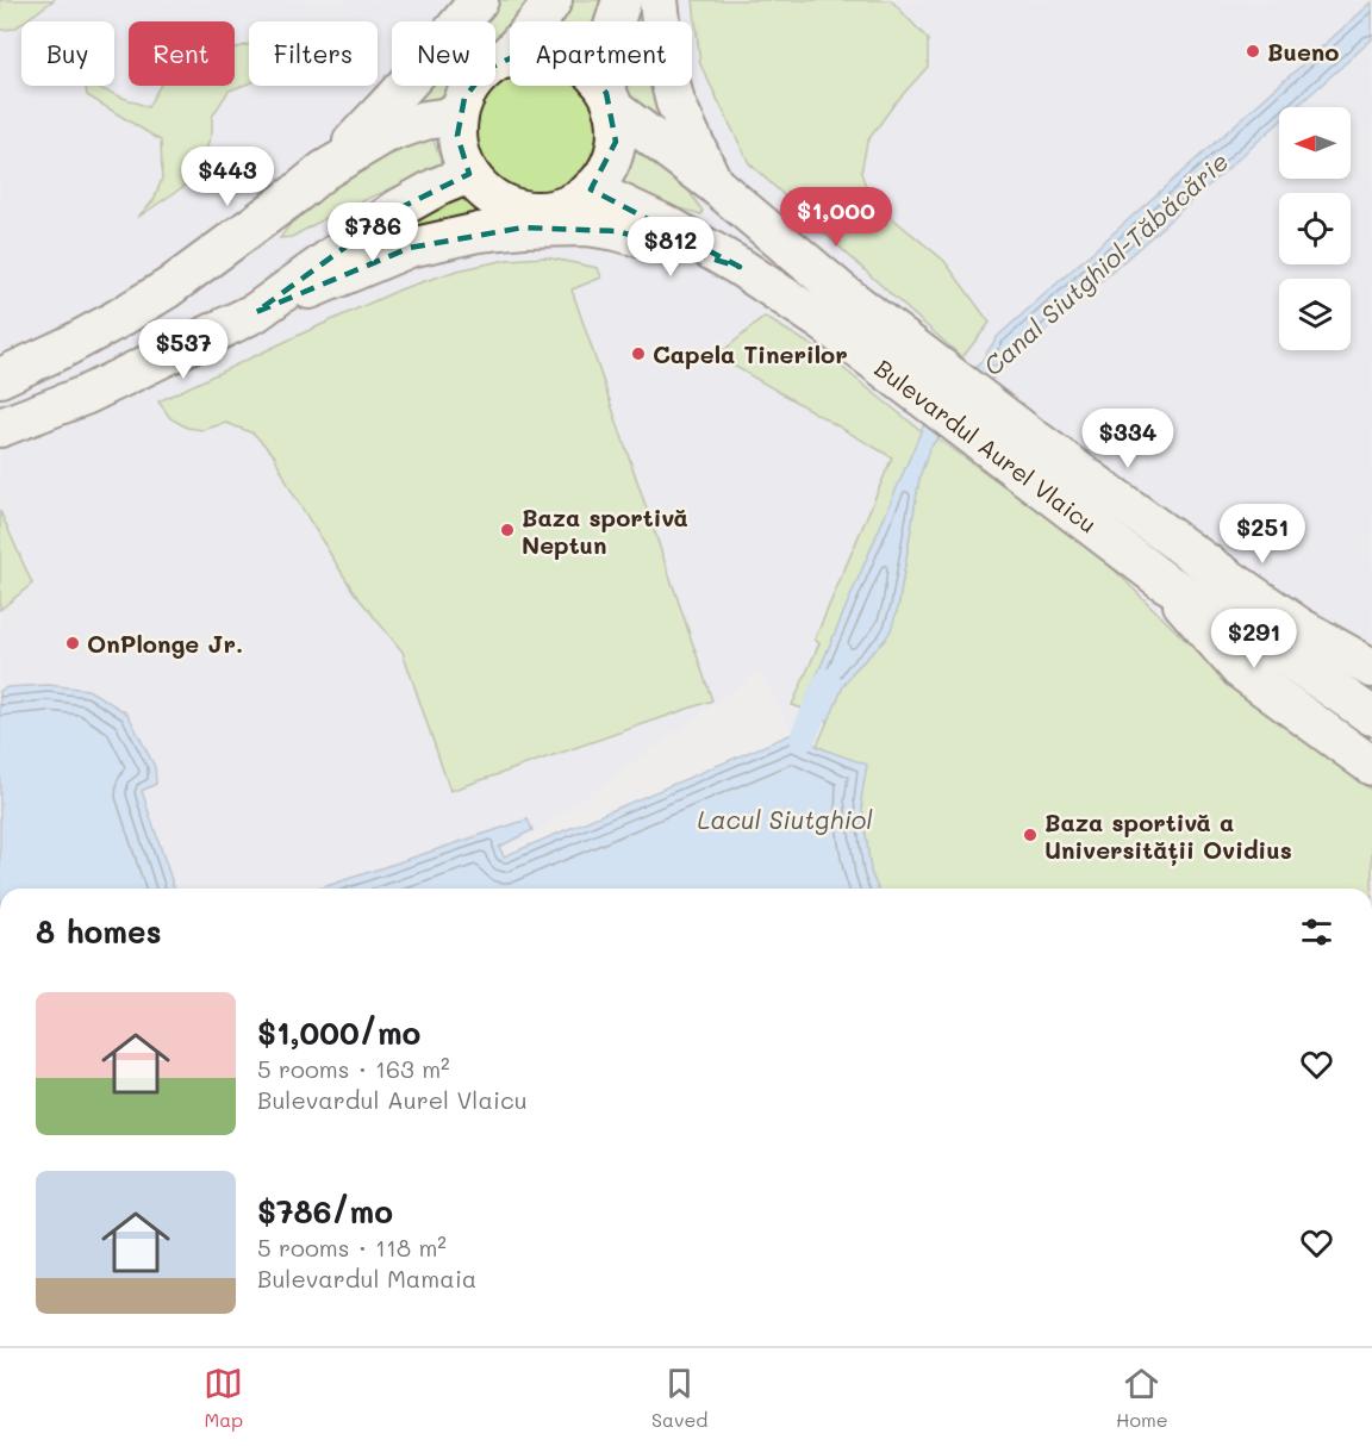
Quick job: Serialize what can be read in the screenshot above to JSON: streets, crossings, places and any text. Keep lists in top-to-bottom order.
{
  "streets": {
    "main road": ["Bulevardul Aurel Vlaicu"]
  },
  "water": ["Canal Siutghiol-Tăbăcărie", "Lacul Siutghiol"],
  "places": [
    "Bueno",
    "Capela Tinerilor",
    "Baza sportivă Neptun",
    "OnPlonge Jr.",
    "Baza sportivă a Universității Ovidius"
  ],
  "north": "left",
  "page": {
    "chip": [
      "Buy",
      "Rent",
      "Filters",
      "New",
      "Apartment"
    ],
    "price": [
      "$443",
      "$1,000",
      "$786",
      "$812",
      "$537",
      "$334",
      "$251",
      "$291"
    ],
    "heading": "8 homes",
    "list": [
      {
        "name": "$1,000/mo",
        "note": "5 rooms · 163 m² · Bulevardul Aurel Vlaicu"
      },
      {
        "name": "$786/mo",
        "note": "5 rooms · 118 m² · Bulevardul Mamaia"
      }
    ],
    "tabs": ["Map", "Saved", "Home"]
  }
}
